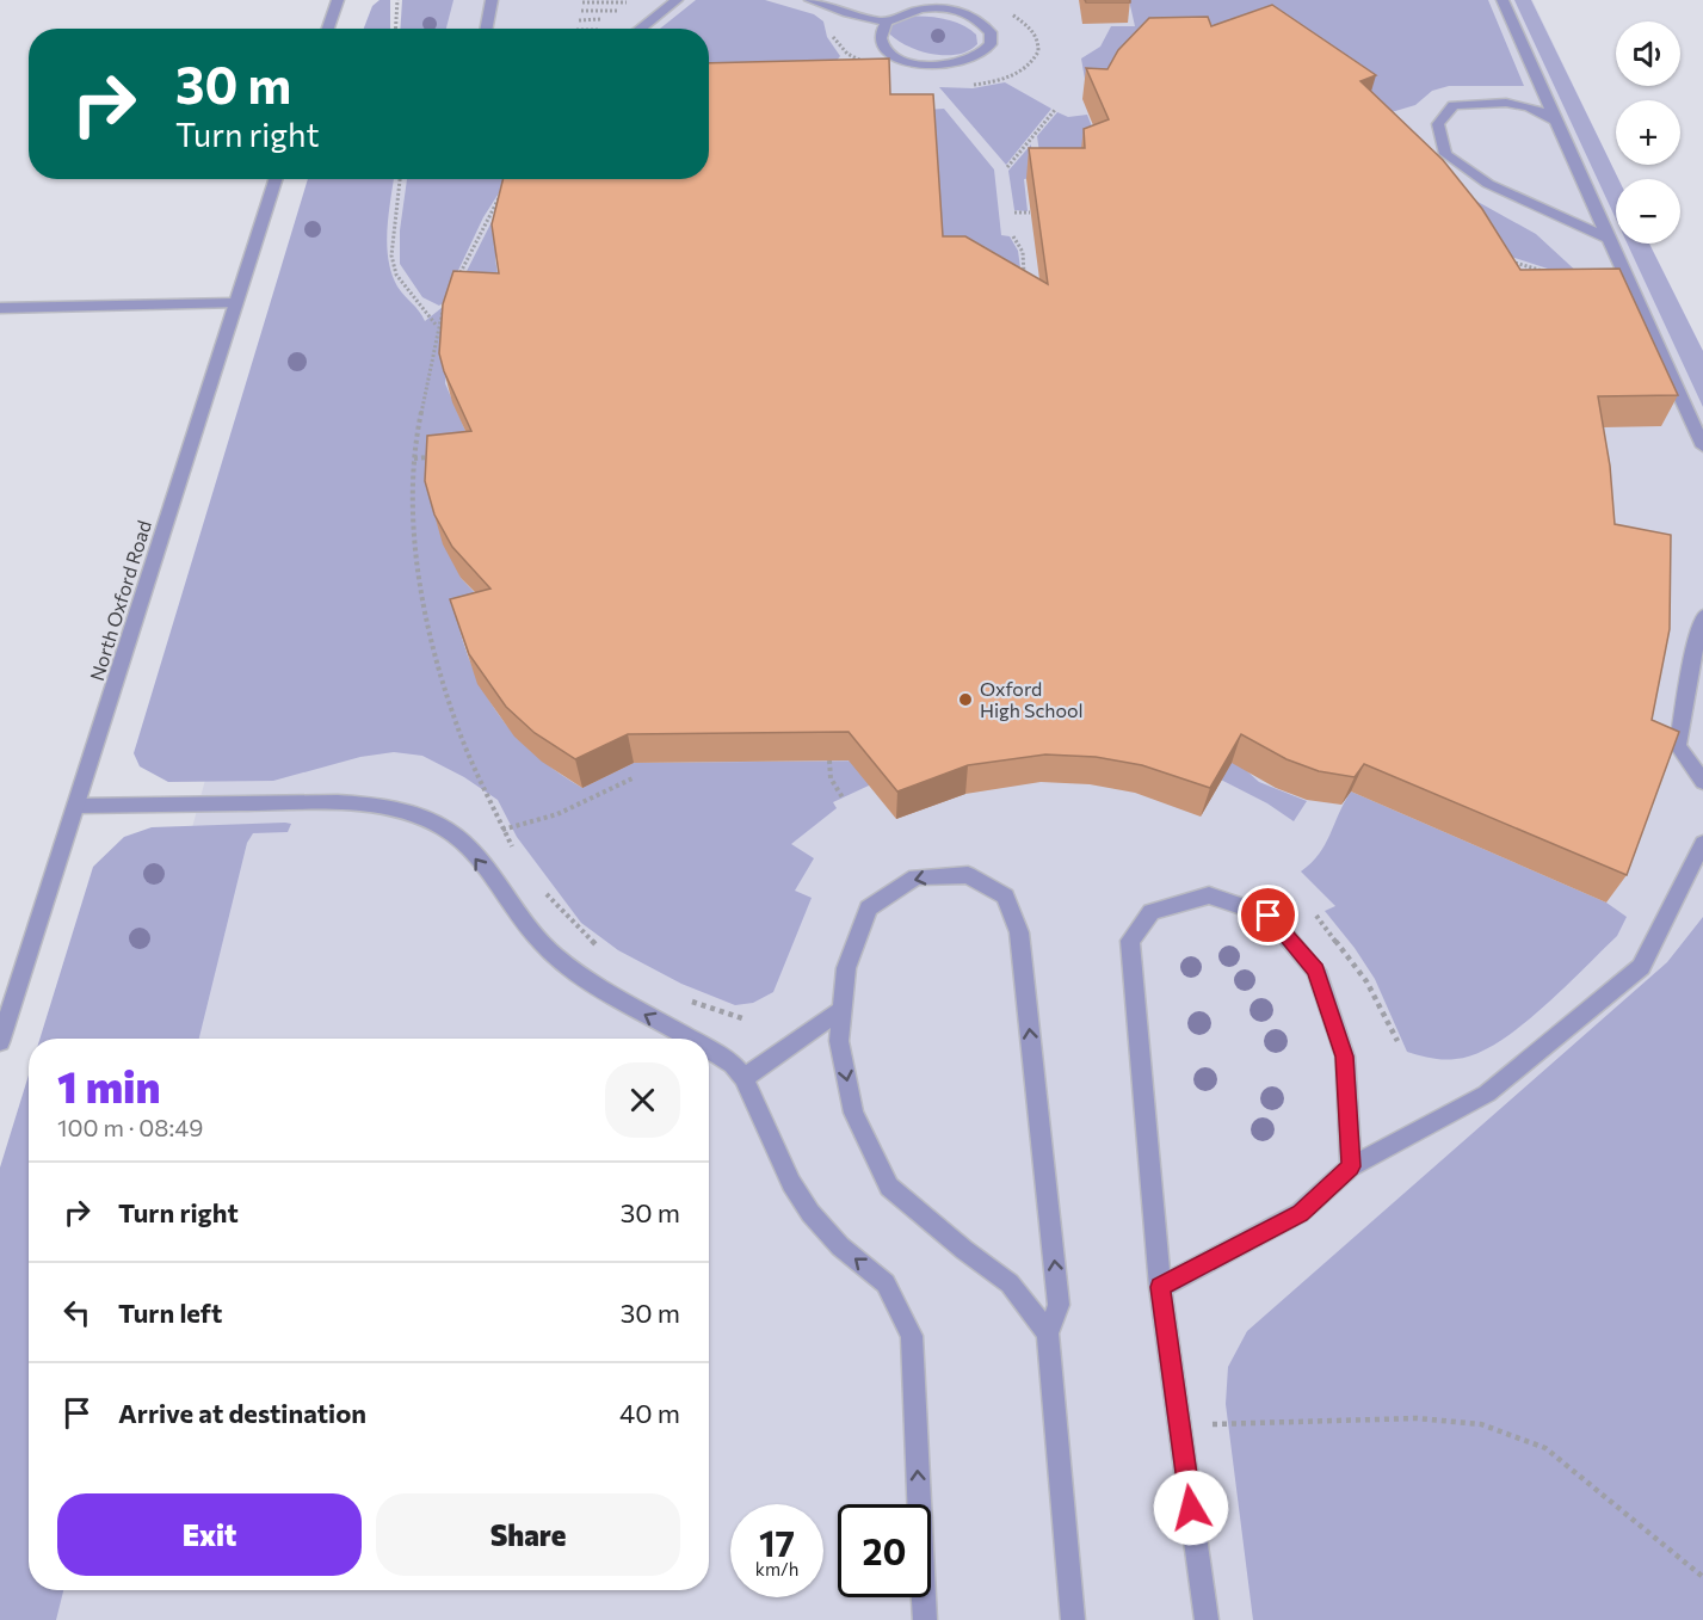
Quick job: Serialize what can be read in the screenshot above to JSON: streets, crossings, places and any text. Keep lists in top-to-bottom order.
{
  "streets": {
    "street": ["North Oxford Road"]
  },
  "places": ["Oxford High School"],
  "page": {
    "map_buttons": ["+", "−"],
    "turn": ["30 m", "Turn right"],
    "heading": ["1 min", "100 m · 08:49"],
    "list": [
      {
        "name": "Turn right",
        "value": "30 m"
      },
      {
        "name": "Turn left",
        "value": "30 m"
      },
      {
        "name": "Arrive at destination",
        "value": "40 m"
      }
    ],
    "buttons": ["Exit", "Share"],
    "speed": "17 km/h",
    "limit": "20"
  }
}
